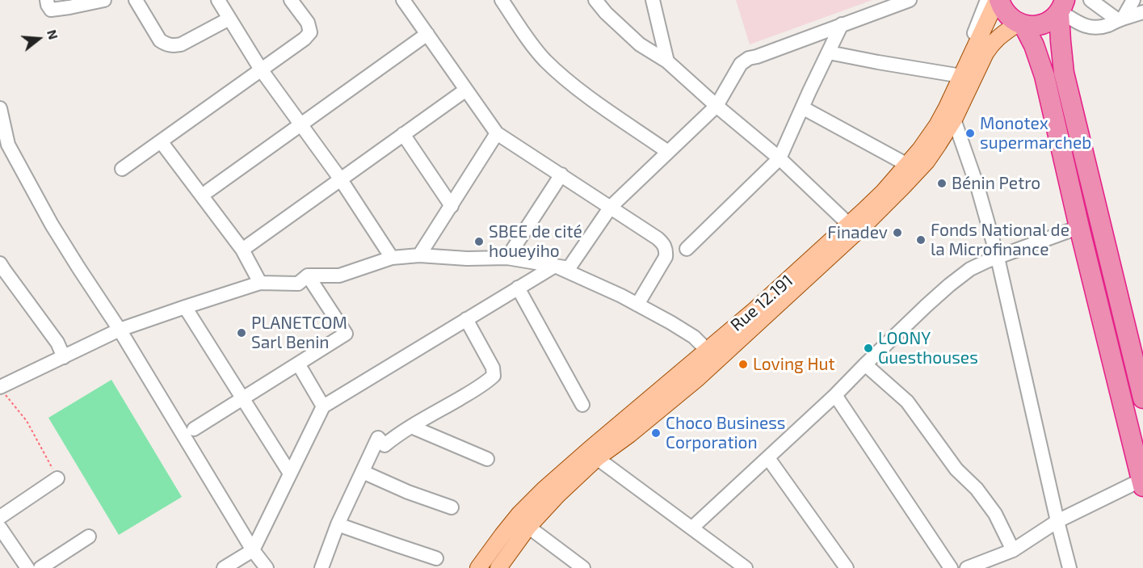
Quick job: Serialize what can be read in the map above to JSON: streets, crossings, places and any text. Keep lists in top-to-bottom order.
{
  "streets": {
    "main road": ["Rue 12.191"]
  },
  "places": [
    "Monotex supermarcheb",
    "Bénin Petro",
    "Finadev",
    "Fonds National de la Microfinance",
    "SBEE de cité houeyiho",
    "PLANETCOM Sarl Benin",
    "LOONY Guesthouses",
    "Loving Hut",
    "Choco Business Corporation"
  ],
  "north": "right"
}
